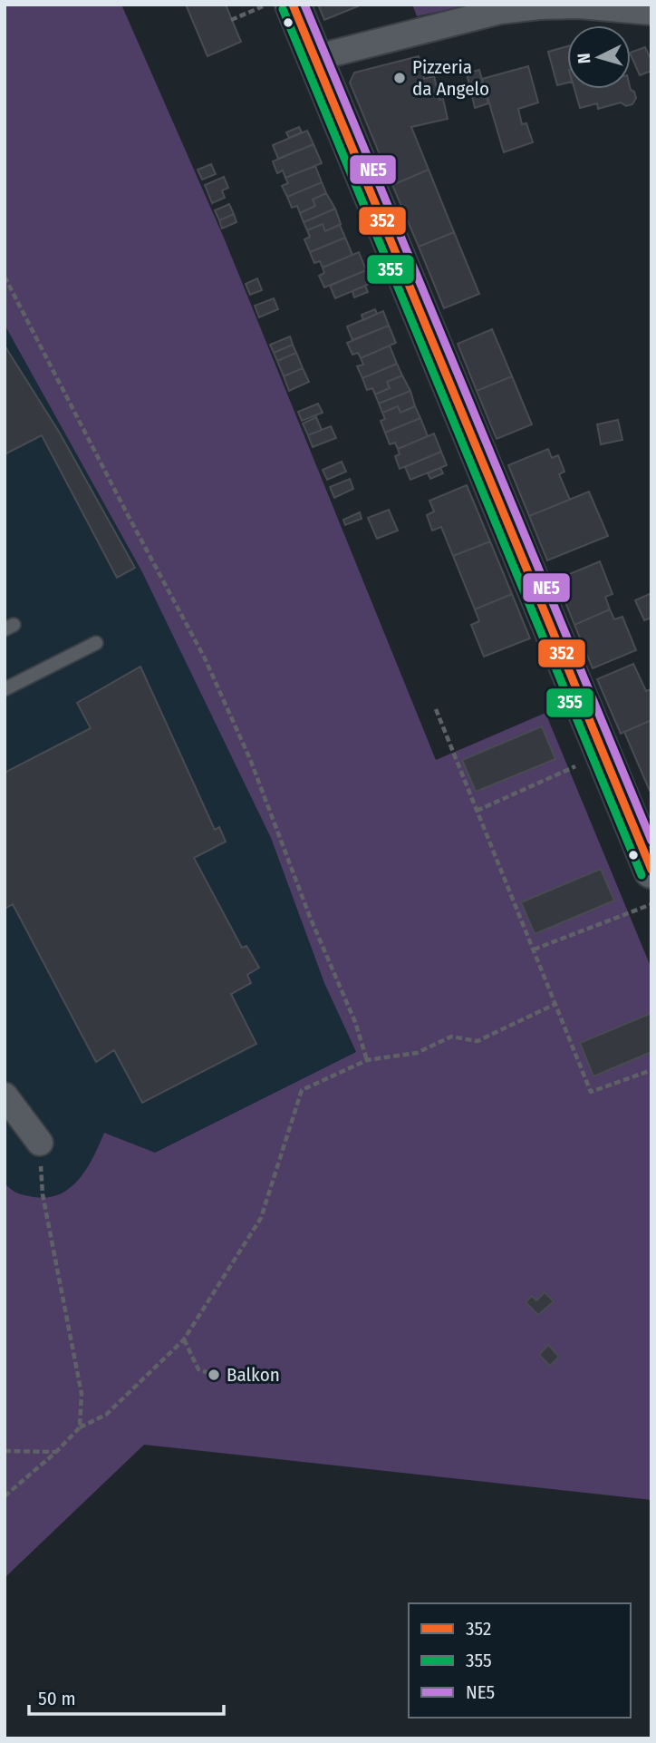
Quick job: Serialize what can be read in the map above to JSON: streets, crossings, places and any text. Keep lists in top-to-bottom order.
{
  "places": ["Pizzeria da Angelo", "Balkon"],
  "lines": ["transit line 352", "transit line NE5", "transit line 355"],
  "legend": ["352", "355", "NE5"],
  "scale_bar": "50 m",
  "north": "left"
}
